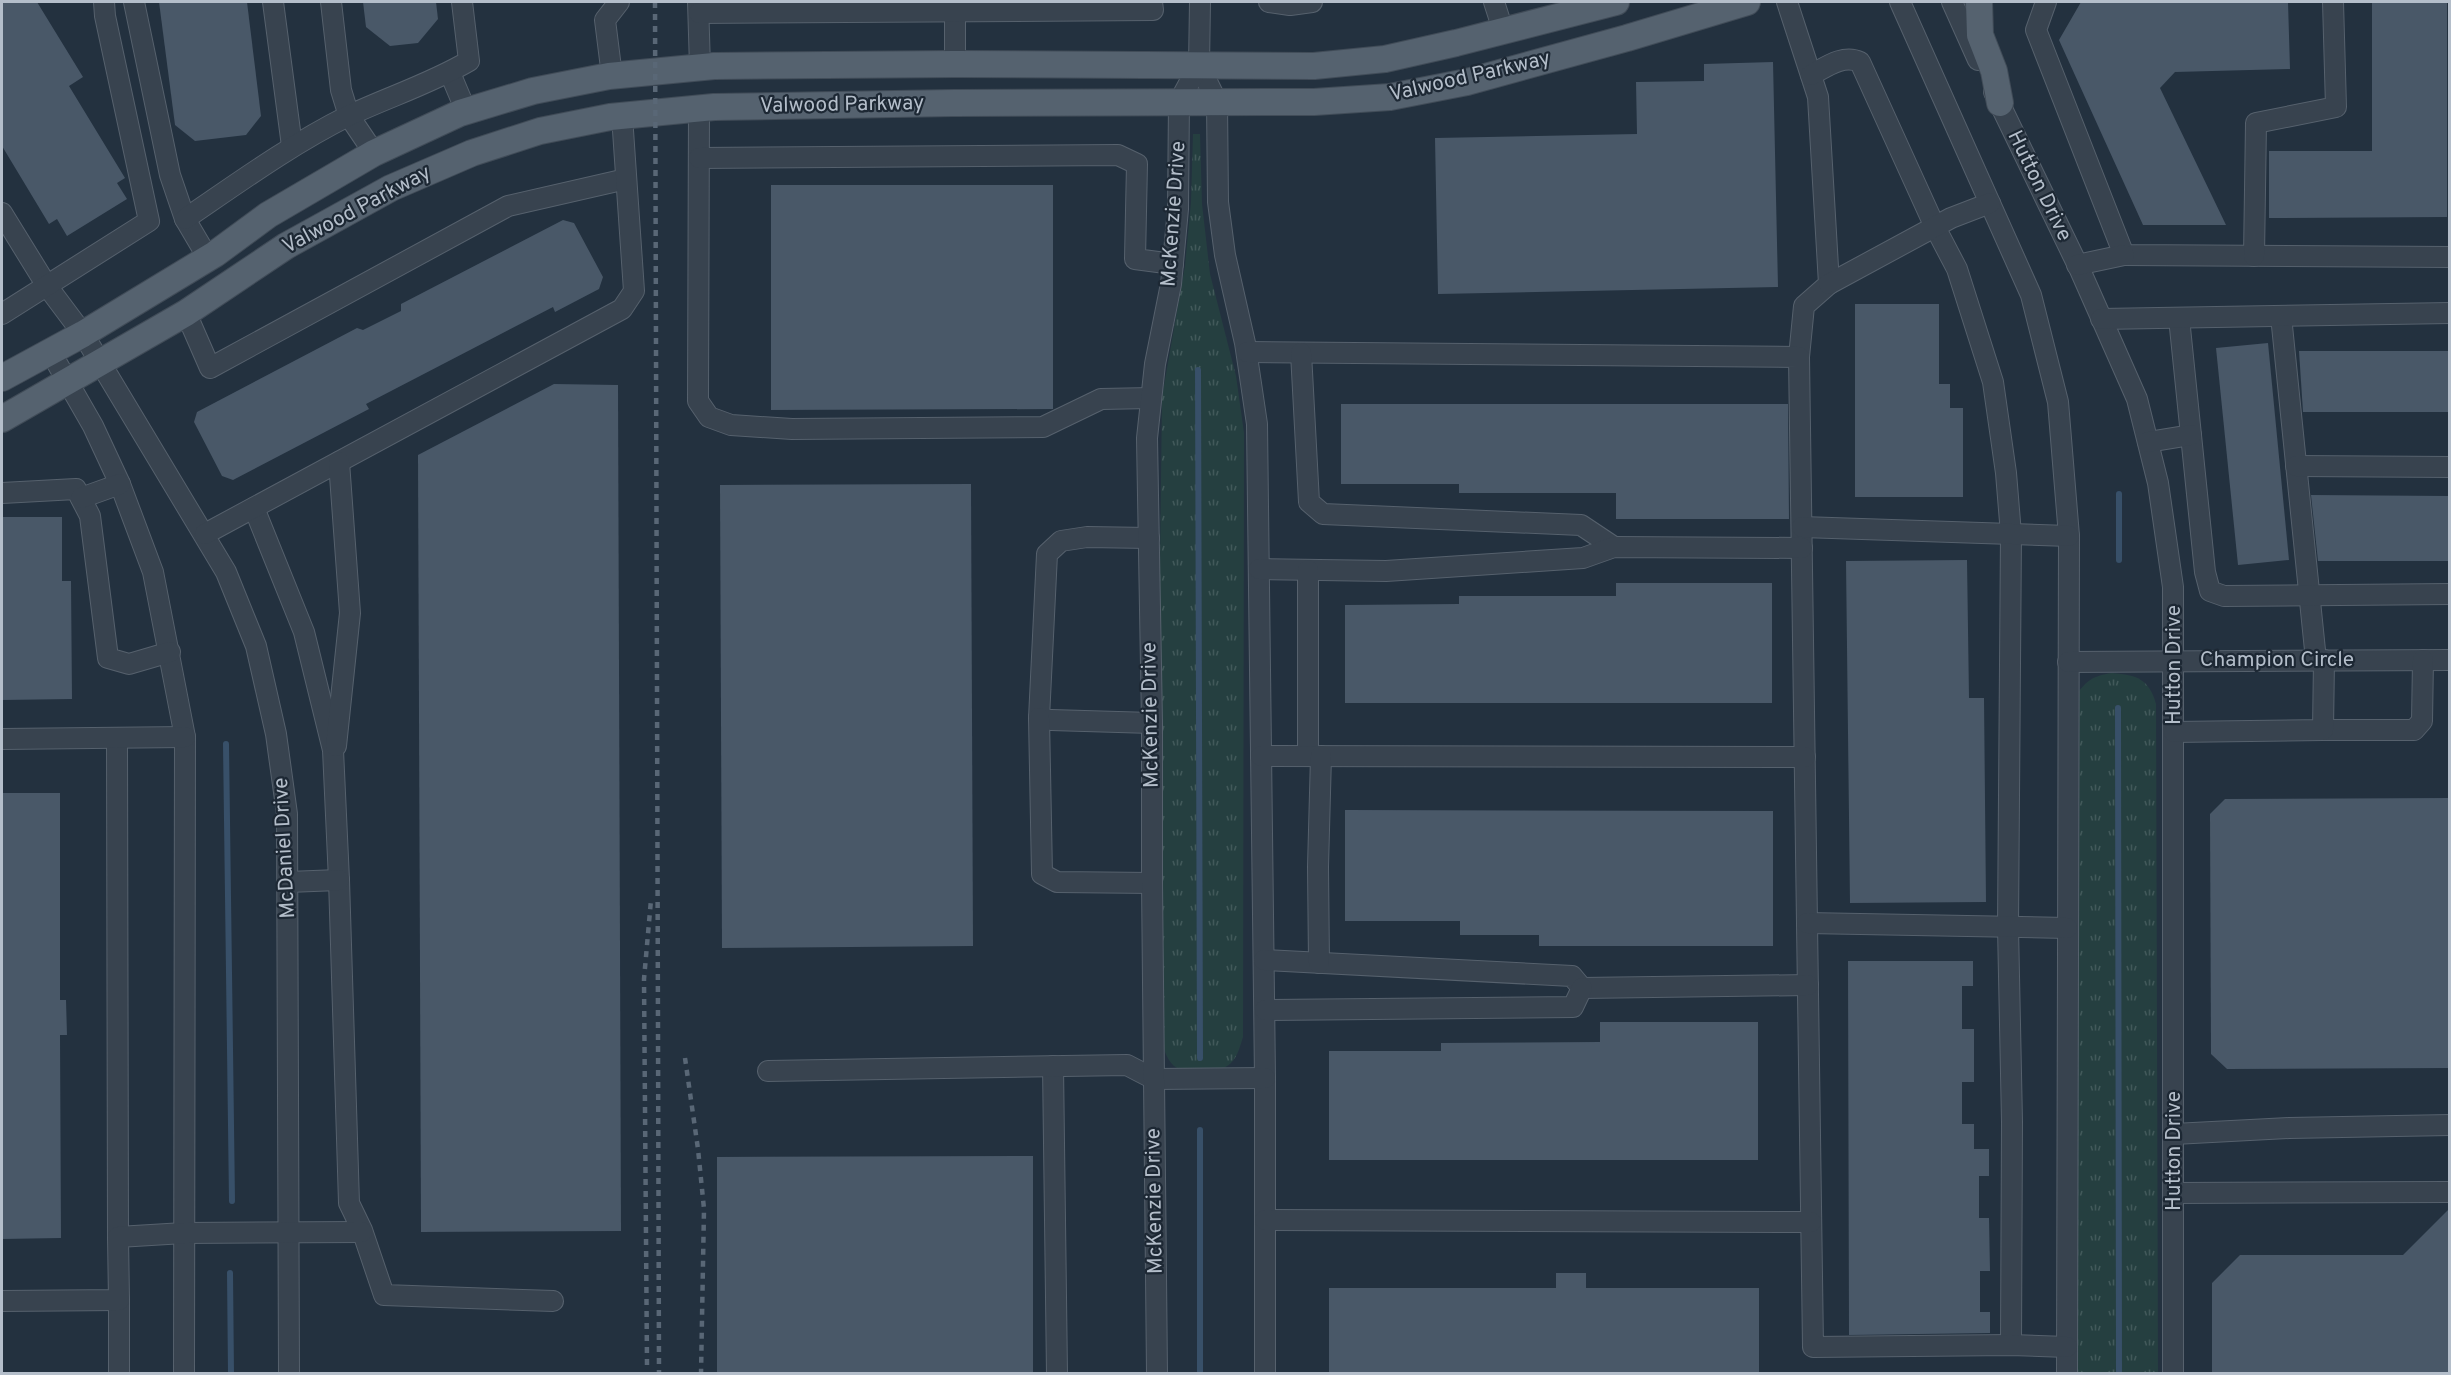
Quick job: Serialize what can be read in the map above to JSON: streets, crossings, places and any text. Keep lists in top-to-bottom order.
{
  "streets": {
    "main road": ["Valwood Parkway"],
    "street": [
      "Hutton Drive",
      "McKenzie Drive",
      "Champion Circle",
      "McDaniel Drive"
    ]
  },
  "crossings": [
    ["Valwood Parkway", "McKenzie Drive"],
    ["Valwood Parkway", "McDaniel Drive"],
    ["Hutton Drive", "Champion Circle"]
  ]
}
